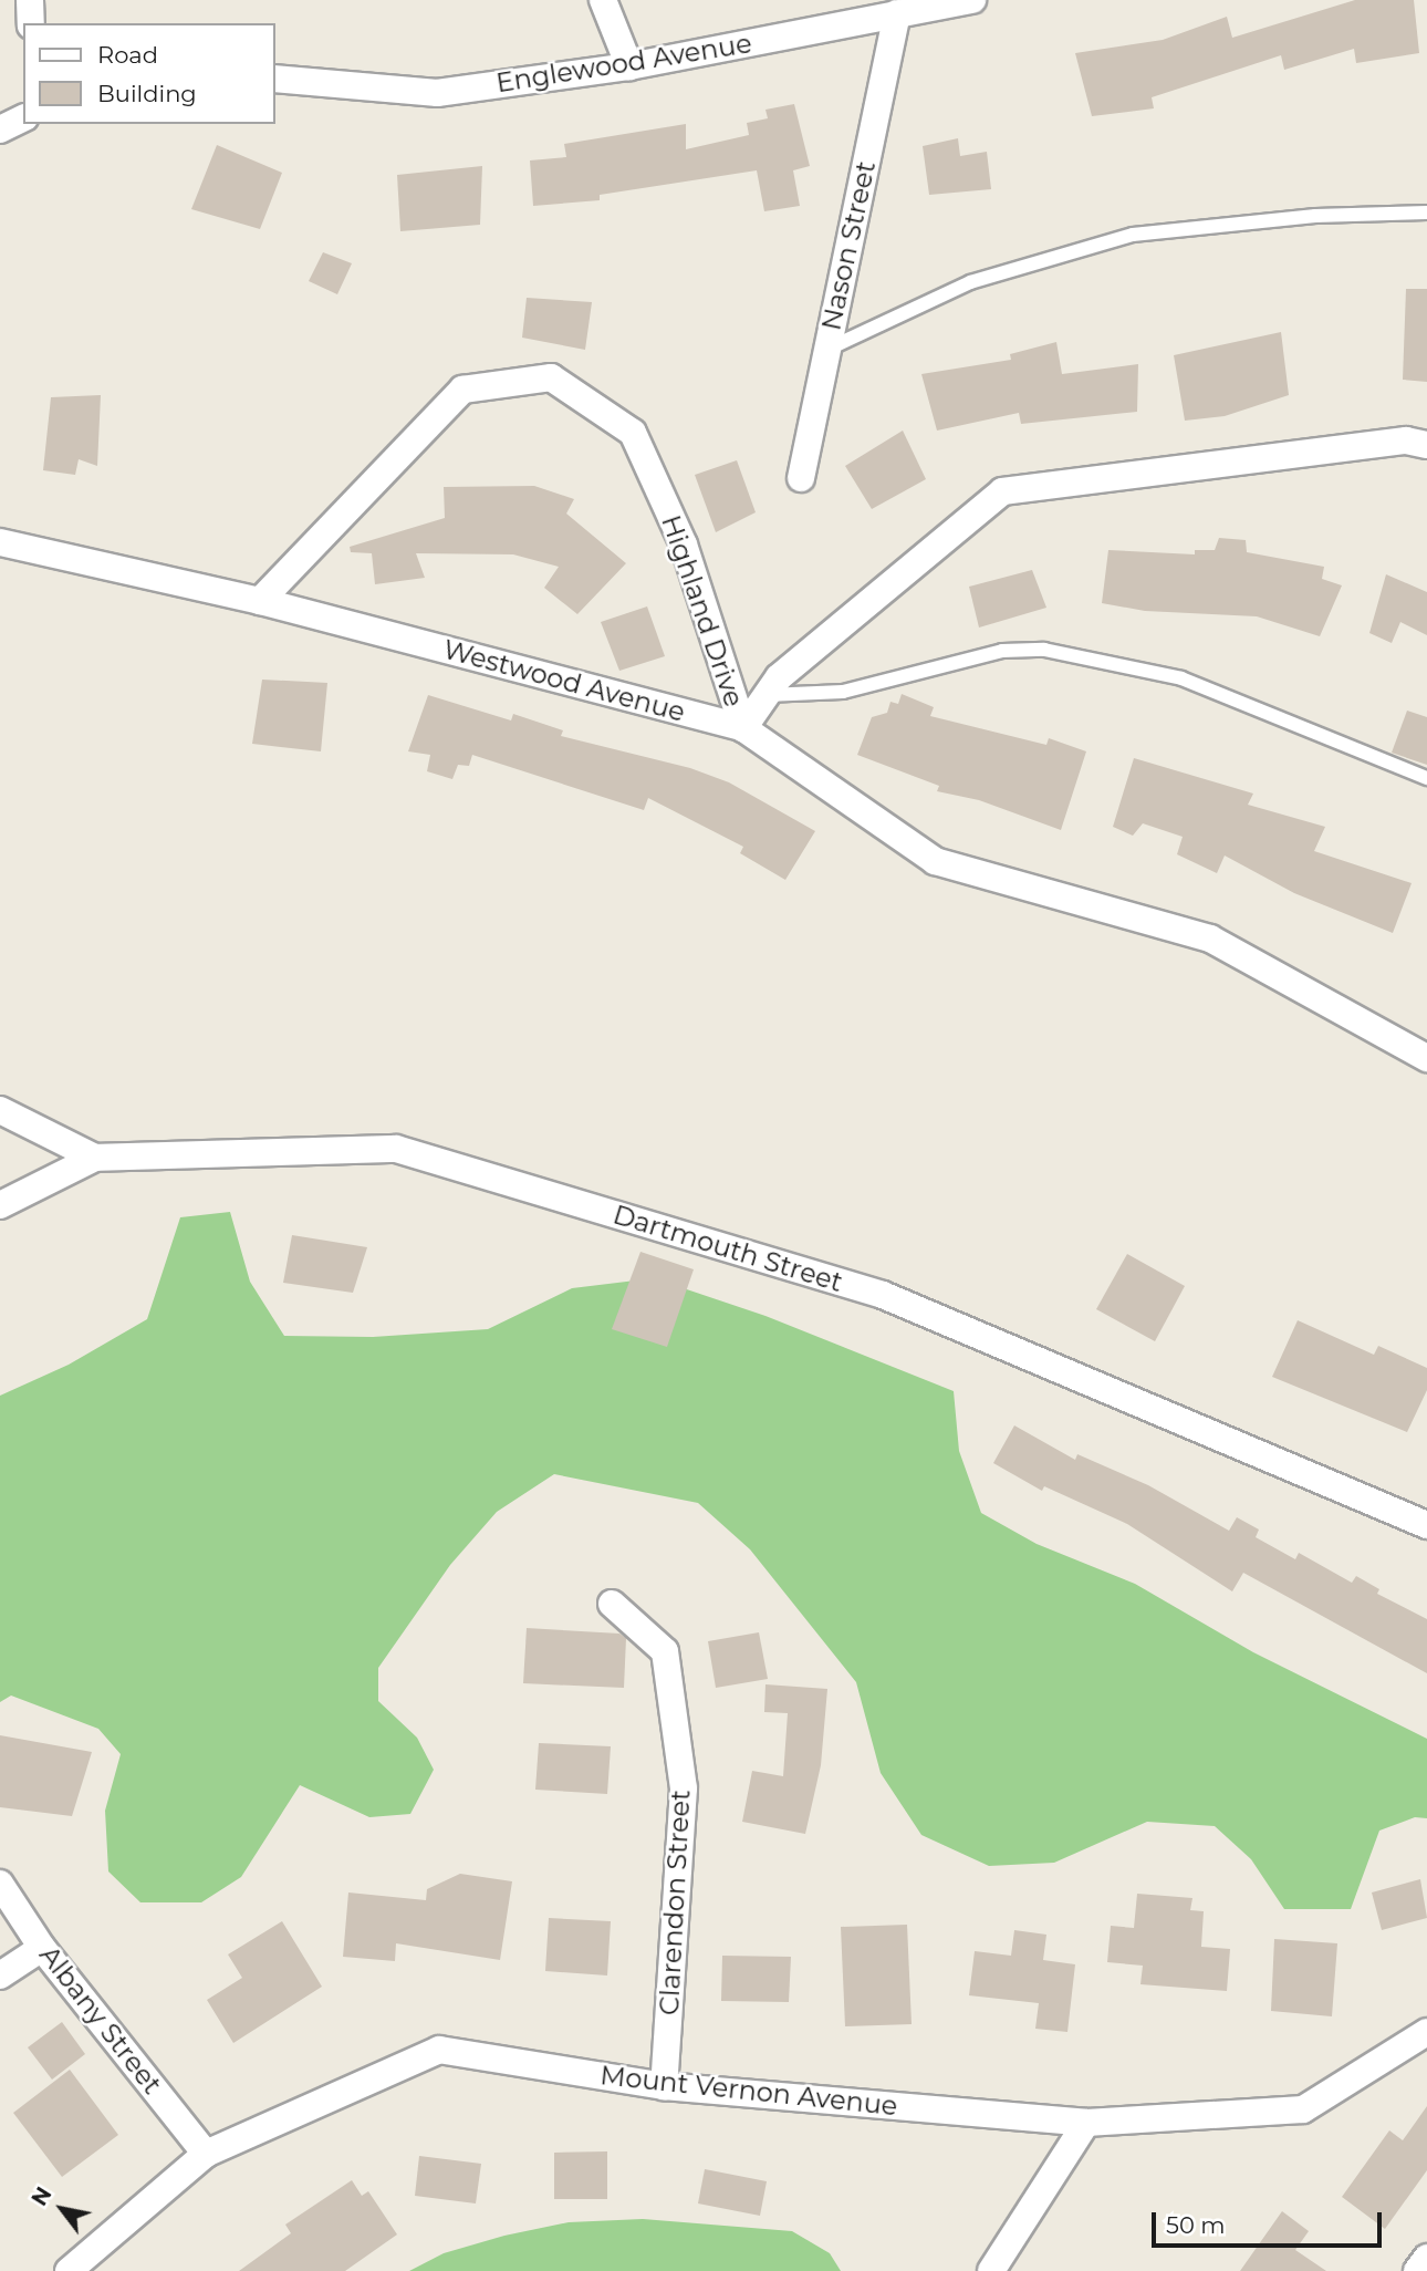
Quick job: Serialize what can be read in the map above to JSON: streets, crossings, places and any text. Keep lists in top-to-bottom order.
{
  "streets": {
    "street": [
      "Englewood Avenue",
      "Nason Street",
      "Highland Drive",
      "Westwood Avenue",
      "Dartmouth Street",
      "Clarendon Street",
      "Albany Street",
      "Mount Vernon Avenue"
    ]
  },
  "crossings": [
    ["Englewood Avenue", "Nason Street"],
    ["Highland Drive", "Westwood Avenue"],
    ["Clarendon Street", "Mount Vernon Avenue"],
    ["Albany Street", "Mount Vernon Avenue"]
  ],
  "legend": ["Road", "Building"],
  "scale_bar": "50 m",
  "north": "top left"
}
